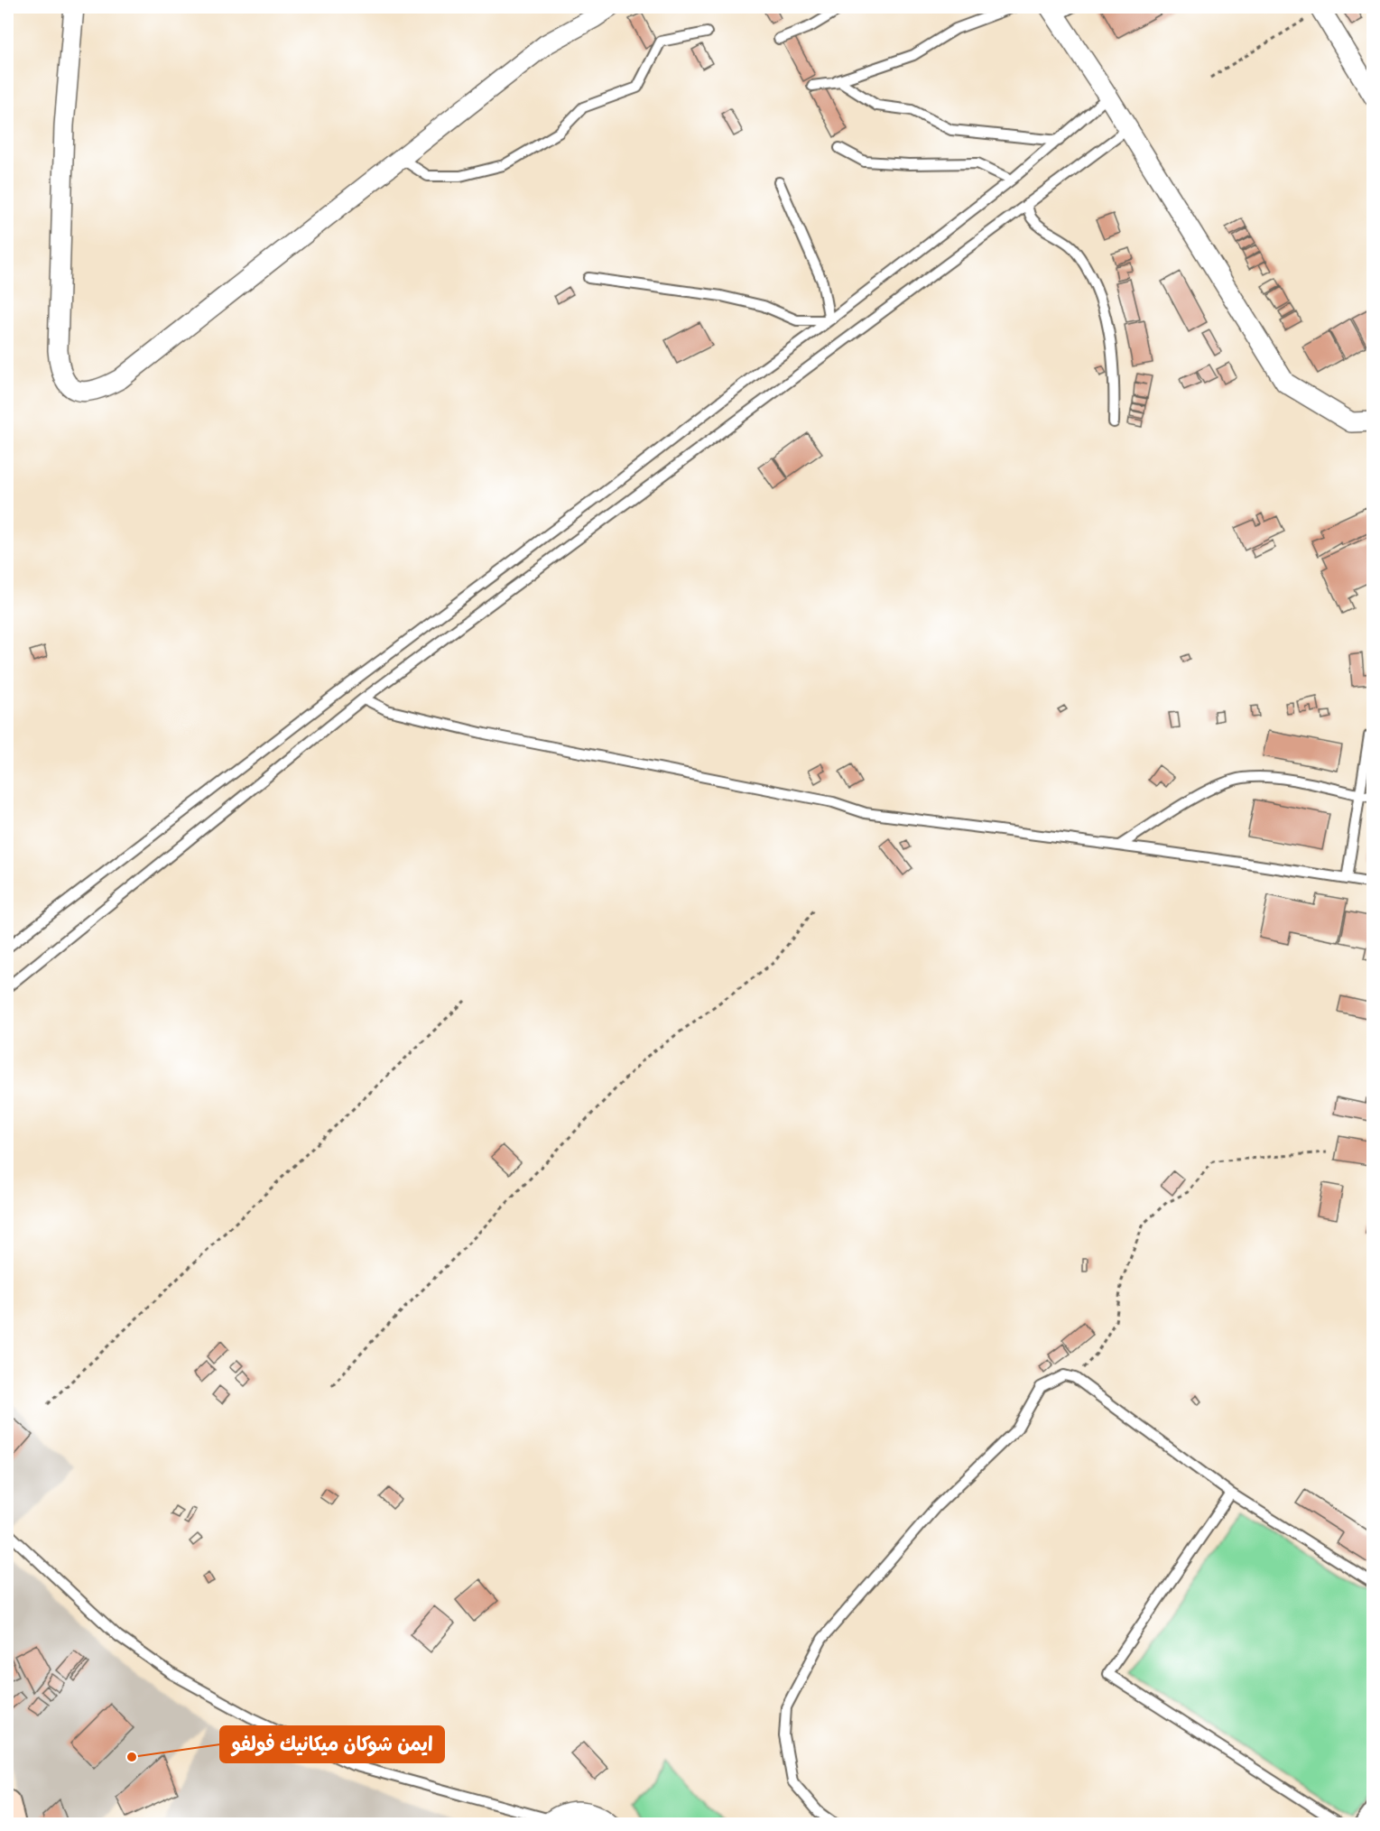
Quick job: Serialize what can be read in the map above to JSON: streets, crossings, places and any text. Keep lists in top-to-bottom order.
{
  "places": ["ايمن شوكان ميكانيك فولفو"]
}
